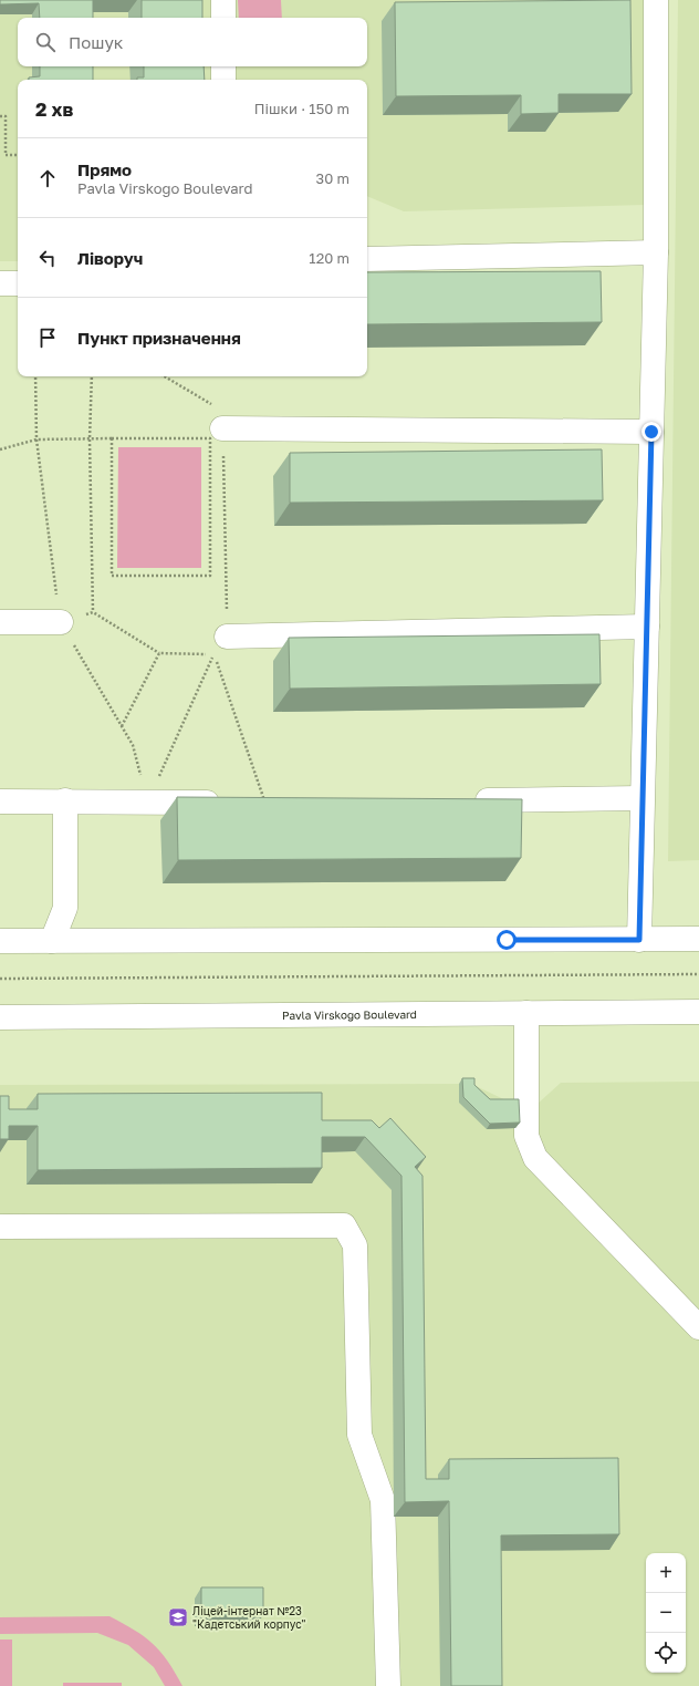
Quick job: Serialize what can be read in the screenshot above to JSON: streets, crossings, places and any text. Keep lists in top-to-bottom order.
{
  "streets": {
    "street": ["Pavla Virskogo Boulevard"]
  },
  "places": {
    "school or university": ["Ліцей-інтернат №23 \"Кадетський корпус\""]
  },
  "page": {
    "search": "Пошук",
    "heading": ["2 хв", "Пішки · 150 m"],
    "list": [
      ["Прямо", "Pavla Virskogo Boulevard", "30 m"],
      ["Ліворуч", "120 m"],
      "Пункт призначення"
    ],
    "map_buttons": ["+", "−"]
  }
}
